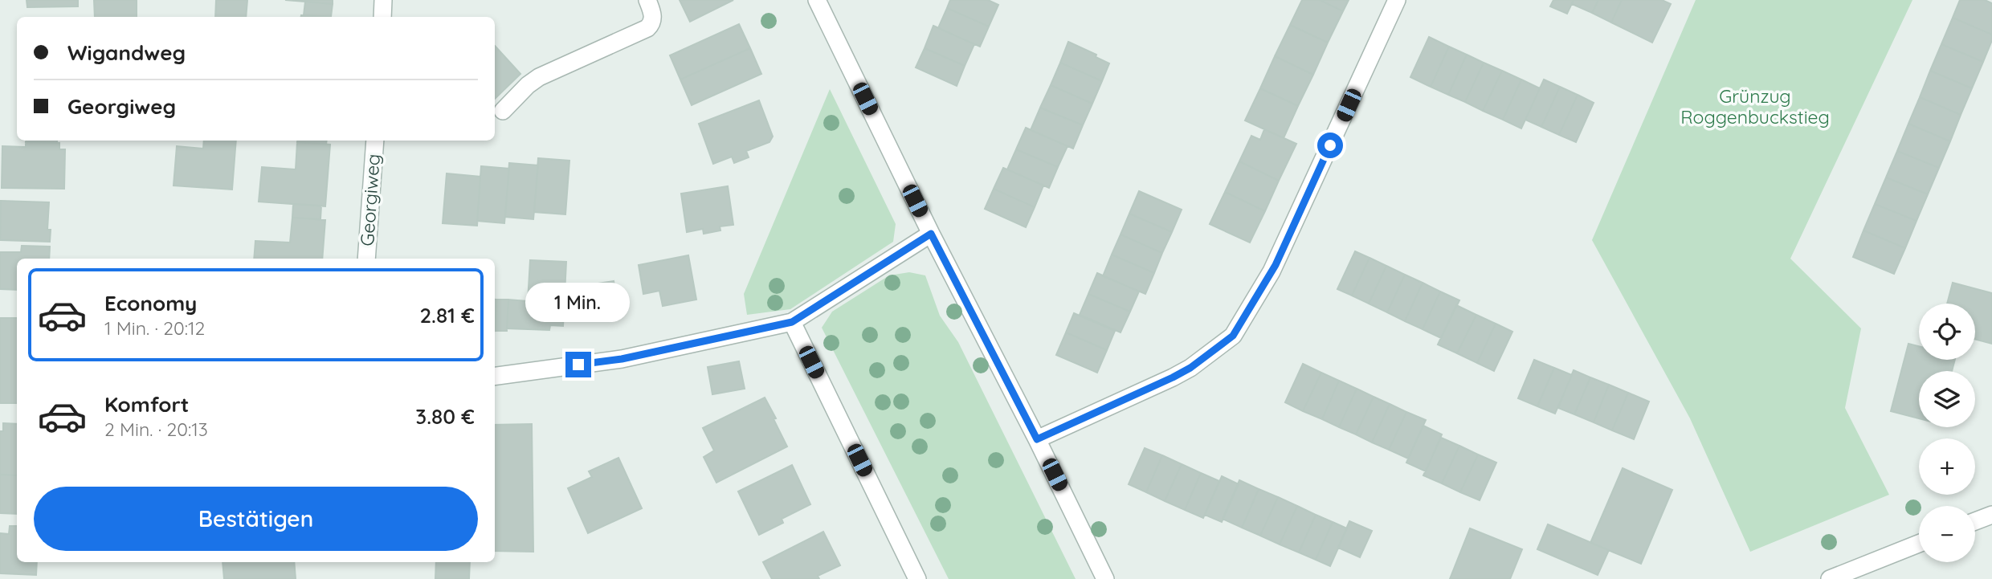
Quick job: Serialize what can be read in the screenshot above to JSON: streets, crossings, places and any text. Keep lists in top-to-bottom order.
{
  "streets": {
    "street": ["Georgiweg"]
  },
  "parks": ["Grünzug Roggenbuckstieg"],
  "page": {
    "banner": ["Wigandweg", "Georgiweg"],
    "list": [
      {
        "name": "Economy",
        "note": "1 Min. · 20:12",
        "value": "2.81 €"
      },
      {
        "name": "Komfort",
        "note": "2 Min. · 20:13",
        "value": "3.80 €"
      }
    ],
    "bubble": "1 Min.",
    "map_buttons": ["+", "−"],
    "buttons": "Bestätigen"
  }
}
